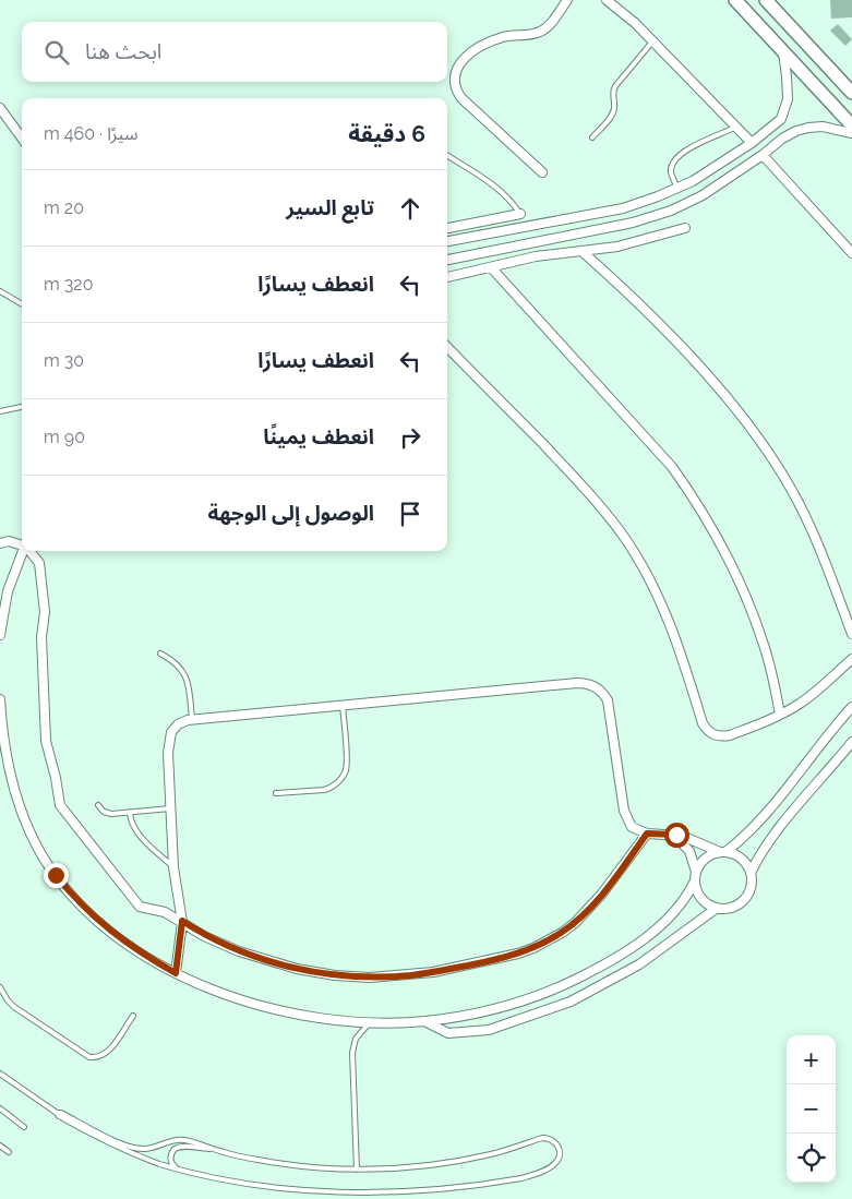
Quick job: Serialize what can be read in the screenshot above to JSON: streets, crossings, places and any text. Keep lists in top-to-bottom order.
{
  "page": {
    "search": "ابحث هنا",
    "heading": ["6 دقيقة", "سيرًا · 460 m"],
    "list": [
      ["تابع السير", "20 m"],
      ["انعطف يسارًا", "320 m"],
      ["انعطف يسارًا", "30 m"],
      ["انعطف يمينًا", "90 m"],
      "الوصول إلى الوجهة"
    ],
    "map_buttons": ["+", "−"]
  }
}
